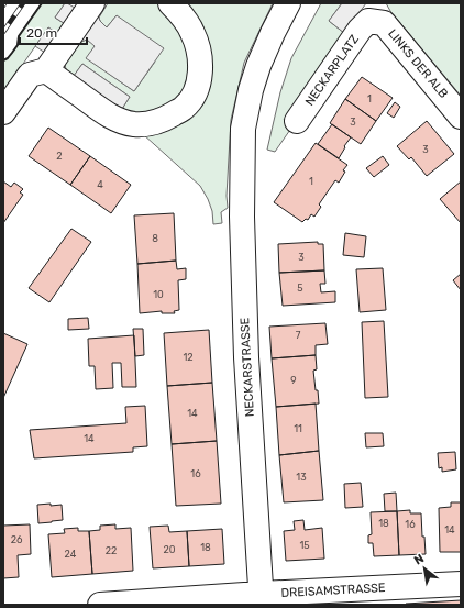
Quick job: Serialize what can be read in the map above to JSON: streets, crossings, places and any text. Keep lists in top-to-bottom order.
{
  "streets": {
    "street": [
      "LINKS DER ALB",
      "NECKARPLATZ",
      "NECKARSTRASSE",
      "DREISAMSTRASSE"
    ]
  },
  "crossings": [
    ["LINKS DER ALB", "NECKARPLATZ"],
    ["NECKARSTRASSE", "DREISAMSTRASSE"]
  ],
  "house_numbers": [
    "1",
    "3",
    "3",
    "2",
    "1",
    "4",
    "8",
    "3",
    "5",
    "10",
    "7",
    "12",
    "9",
    "14",
    "11",
    "14",
    "16",
    "13",
    "18",
    "16",
    "14",
    "26",
    "15",
    "18",
    "20",
    "22",
    "24"
  ],
  "scale_bar": "20 m",
  "north": "top left"
}
